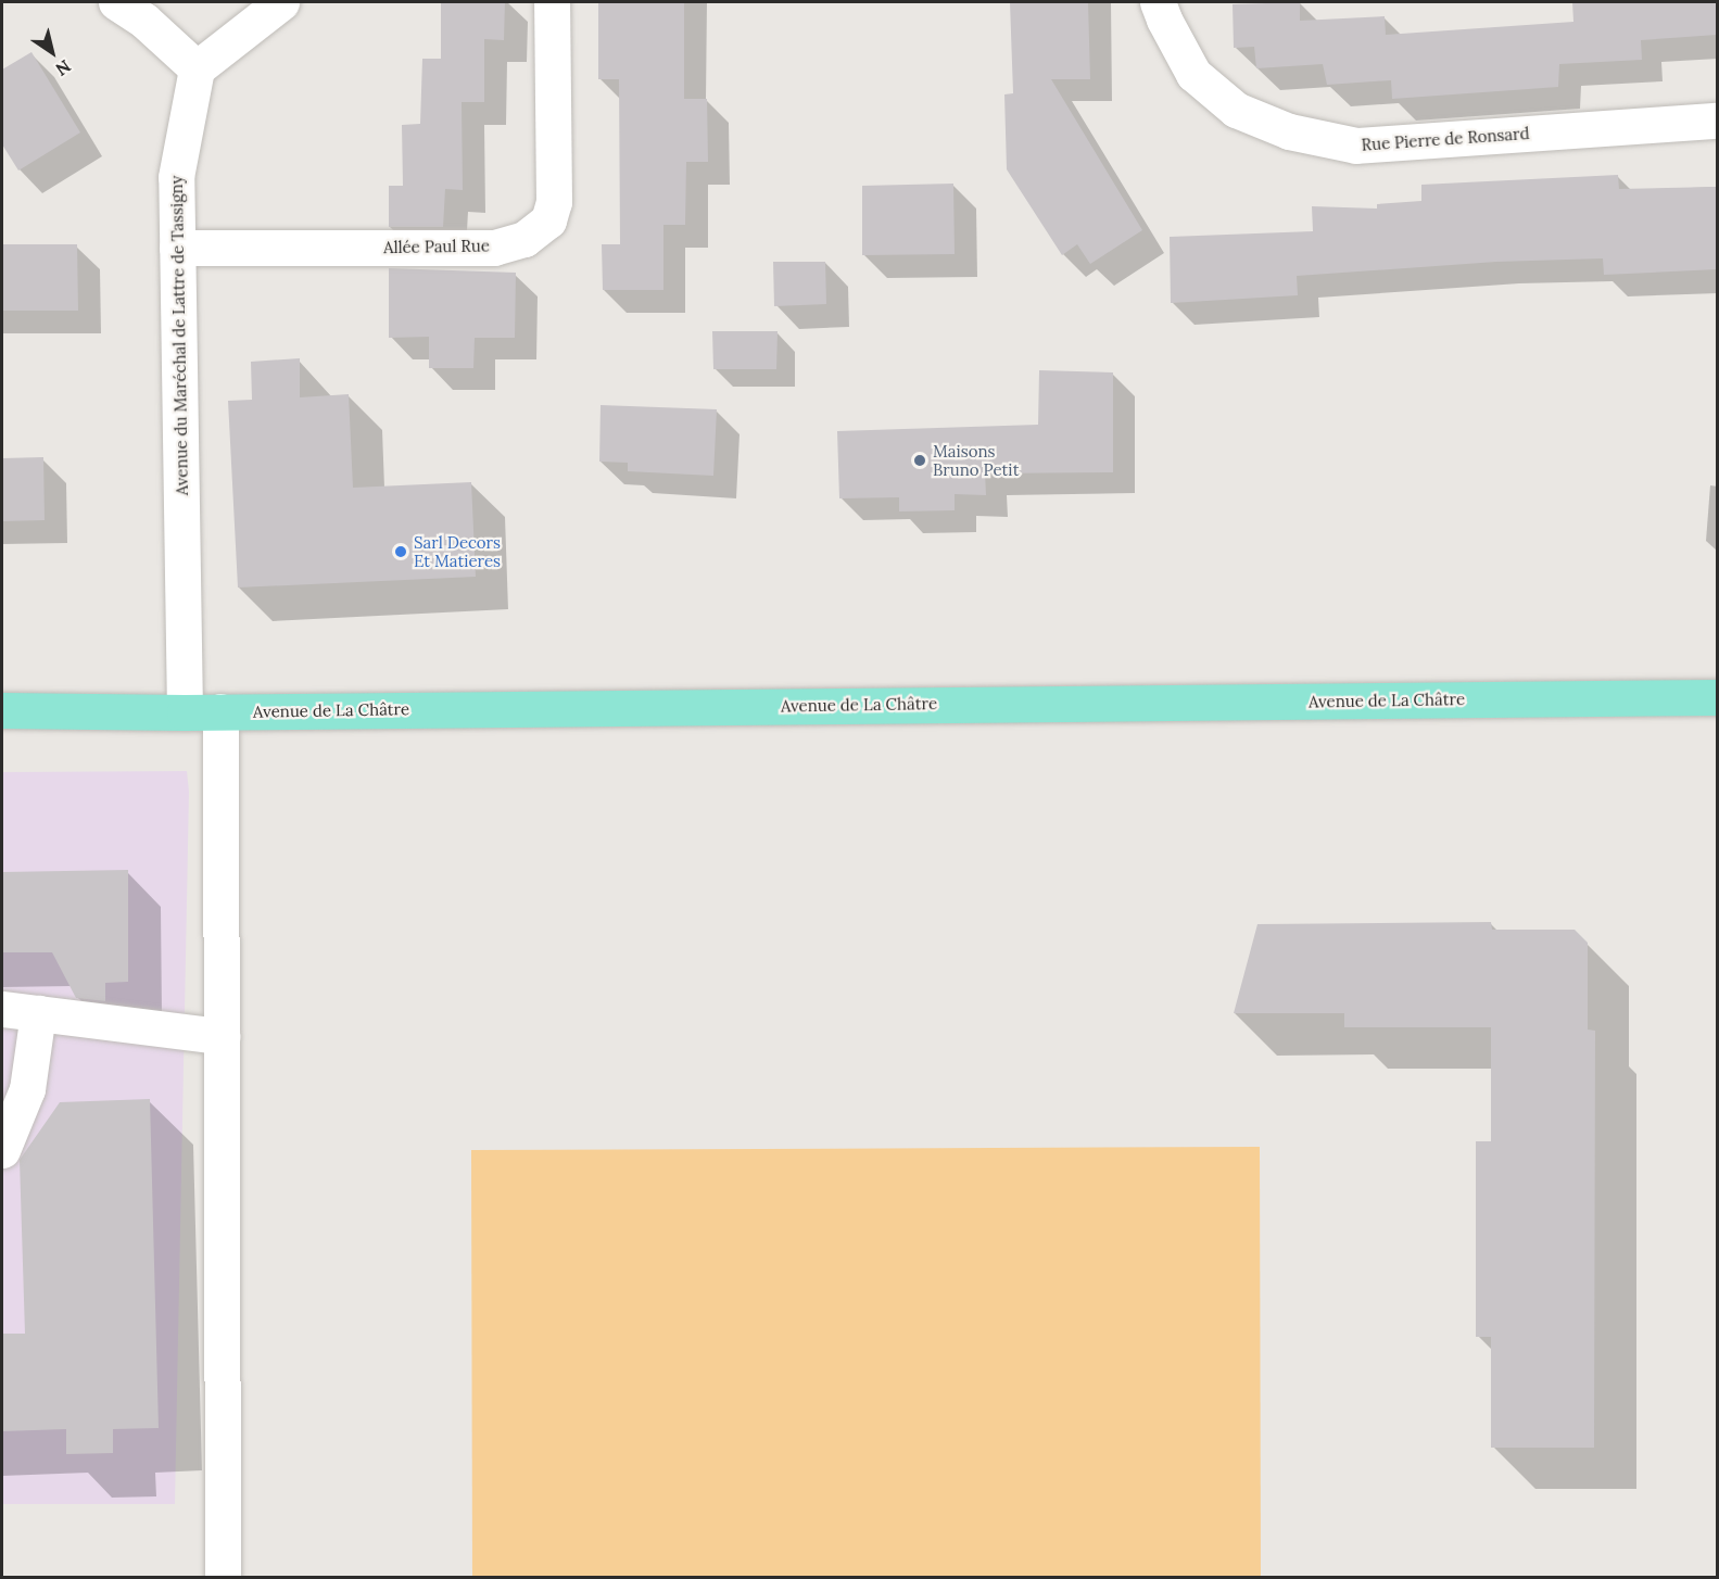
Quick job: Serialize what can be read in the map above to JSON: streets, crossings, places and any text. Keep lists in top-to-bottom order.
{
  "streets": {
    "main road": ["Avenue de La Châtre"],
    "street": ["Rue Pierre de Ronsard", "Allée Paul Rue", "Avenue du Maréchal de Lattre de Tassigny"]
  },
  "crossings": [
    ["Allée Paul Rue", "Avenue du Maréchal de Lattre de Tassigny"],
    ["Avenue du Maréchal de Lattre de Tassigny", "Avenue de La Châtre"]
  ],
  "places": ["Maisons Bruno Petit", "Sarl Decors Et Matieres"],
  "north": "bottom right"
}
